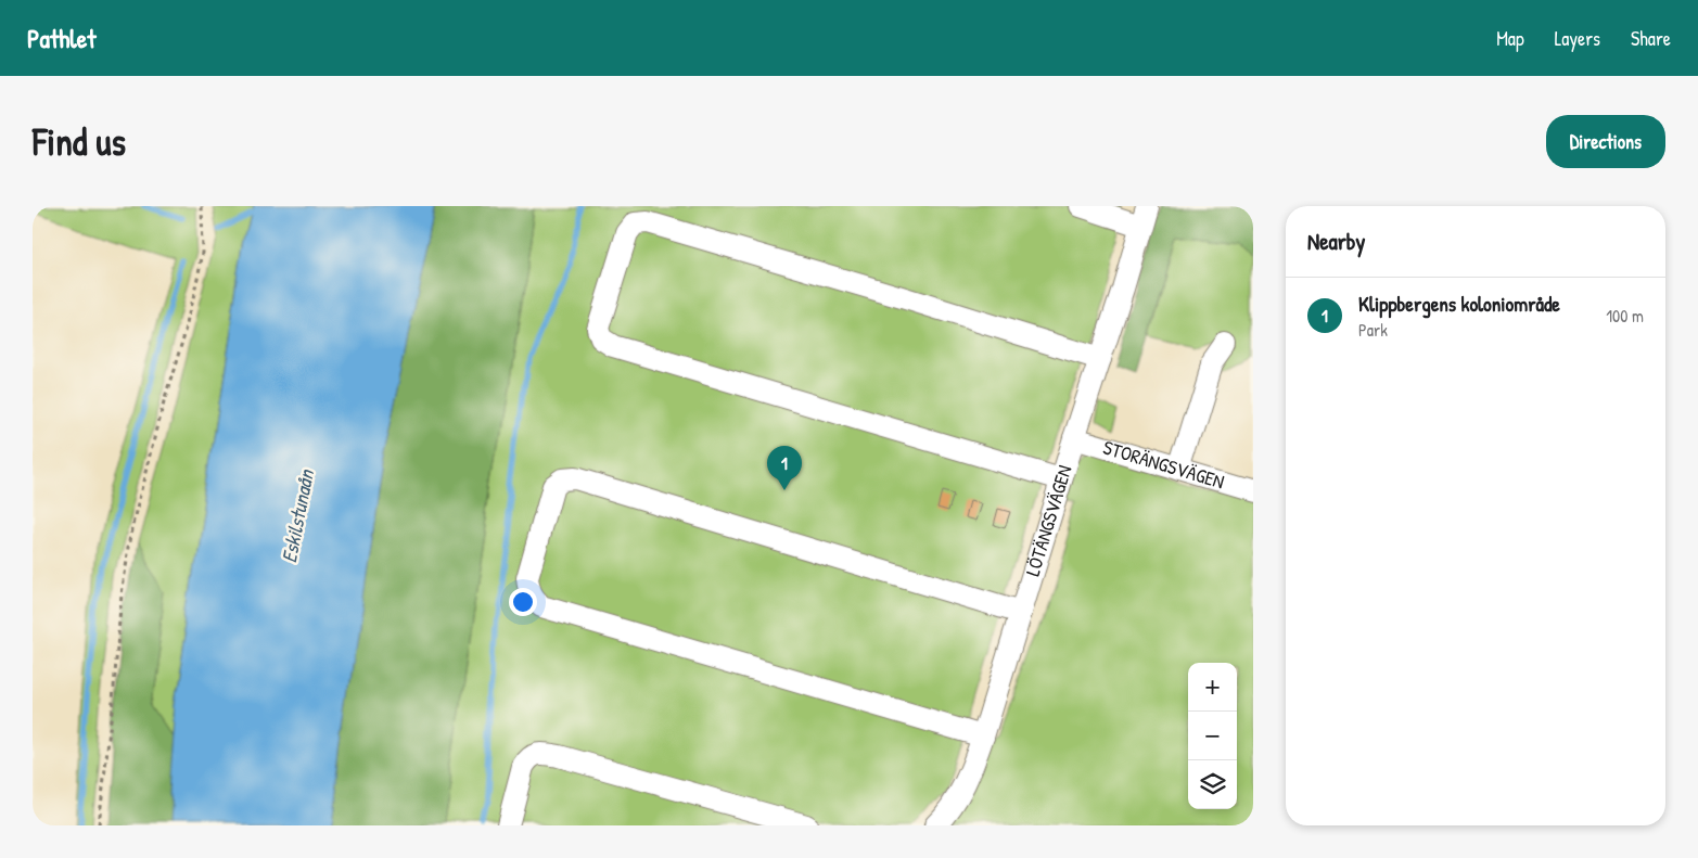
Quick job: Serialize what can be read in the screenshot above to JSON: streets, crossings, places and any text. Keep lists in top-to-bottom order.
{
  "streets": {
    "street": ["STORÄNGSVÄGEN", "LÖTÄNGSVÄGEN"]
  },
  "crossings": [
    ["STORÄNGSVÄGEN", "LÖTÄNGSVÄGEN"]
  ],
  "water": ["Eskilstunaån"],
  "page": {
    "header": "Pathlet",
    "nav": ["Map", "Layers", "Share"],
    "buttons": "Directions",
    "title": "Find us",
    "heading": "Nearby",
    "list": [
      {
        "mark": "1",
        "name": "Klippbergens koloniområde",
        "note": "Park",
        "value": "100 m"
      }
    ],
    "pins": "1",
    "map_buttons": ["+", "−"]
  }
}
